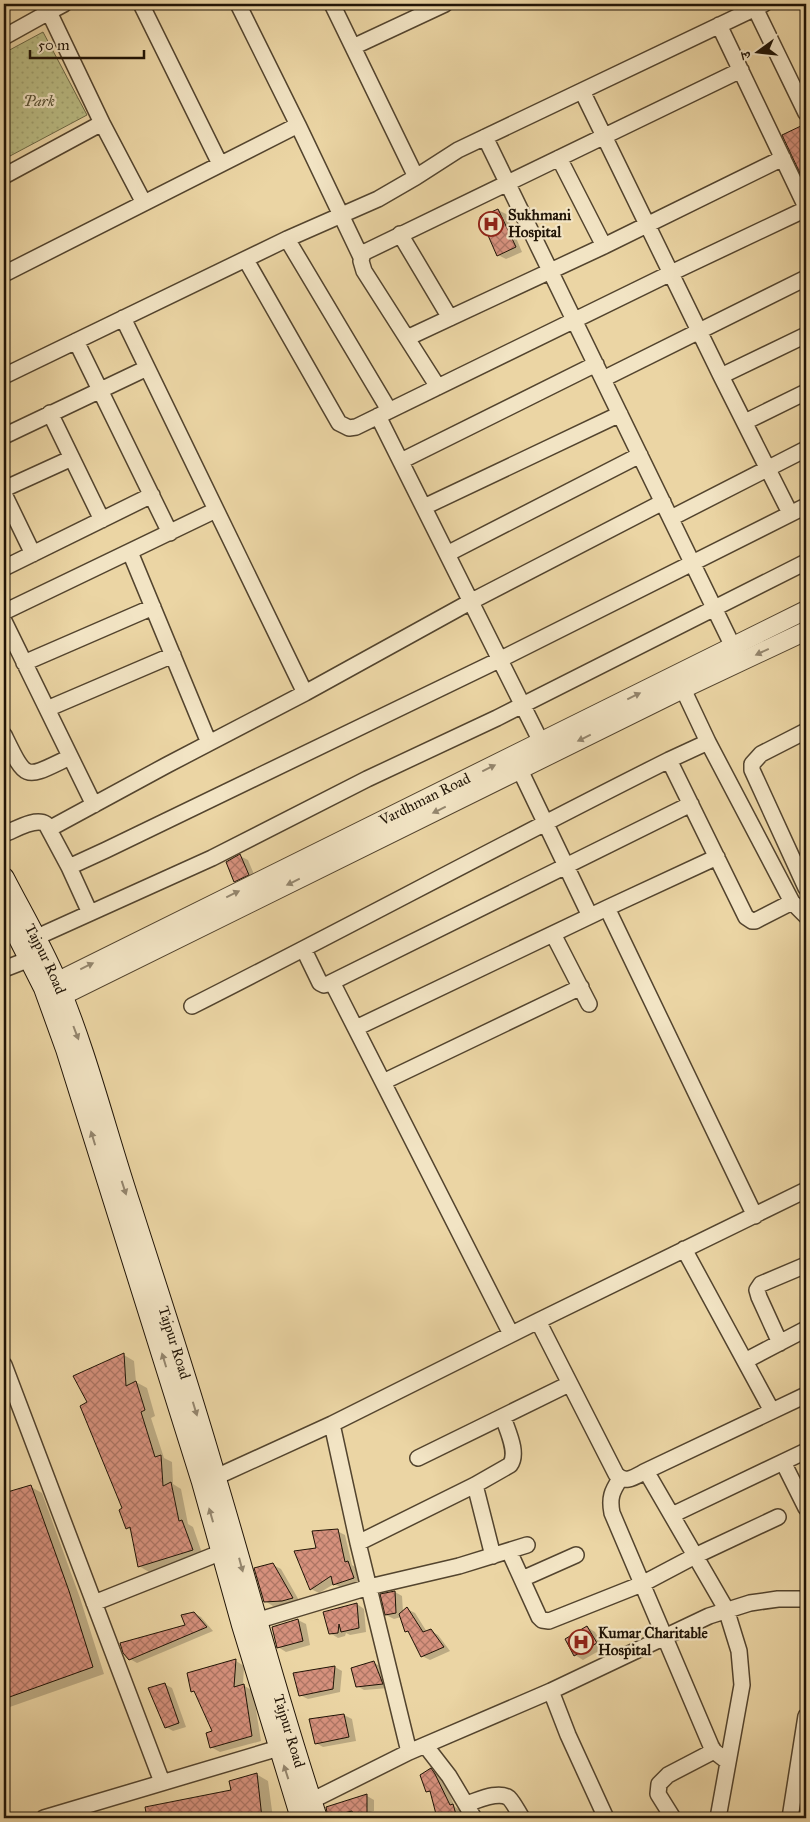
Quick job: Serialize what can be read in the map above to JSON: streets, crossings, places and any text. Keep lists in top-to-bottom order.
{
  "streets": {
    "main road": ["Tajpur Road"],
    "street": ["Vardhman Road"]
  },
  "crossings": [
    ["Vardhman Road", "Tajpur Road"]
  ],
  "parks": ["Park"],
  "places": {
    "hospital": ["Sukhmani Hospital", "Kumar Charitable Hospital"]
  },
  "scale_bar": "50 m",
  "north": "left"
}
